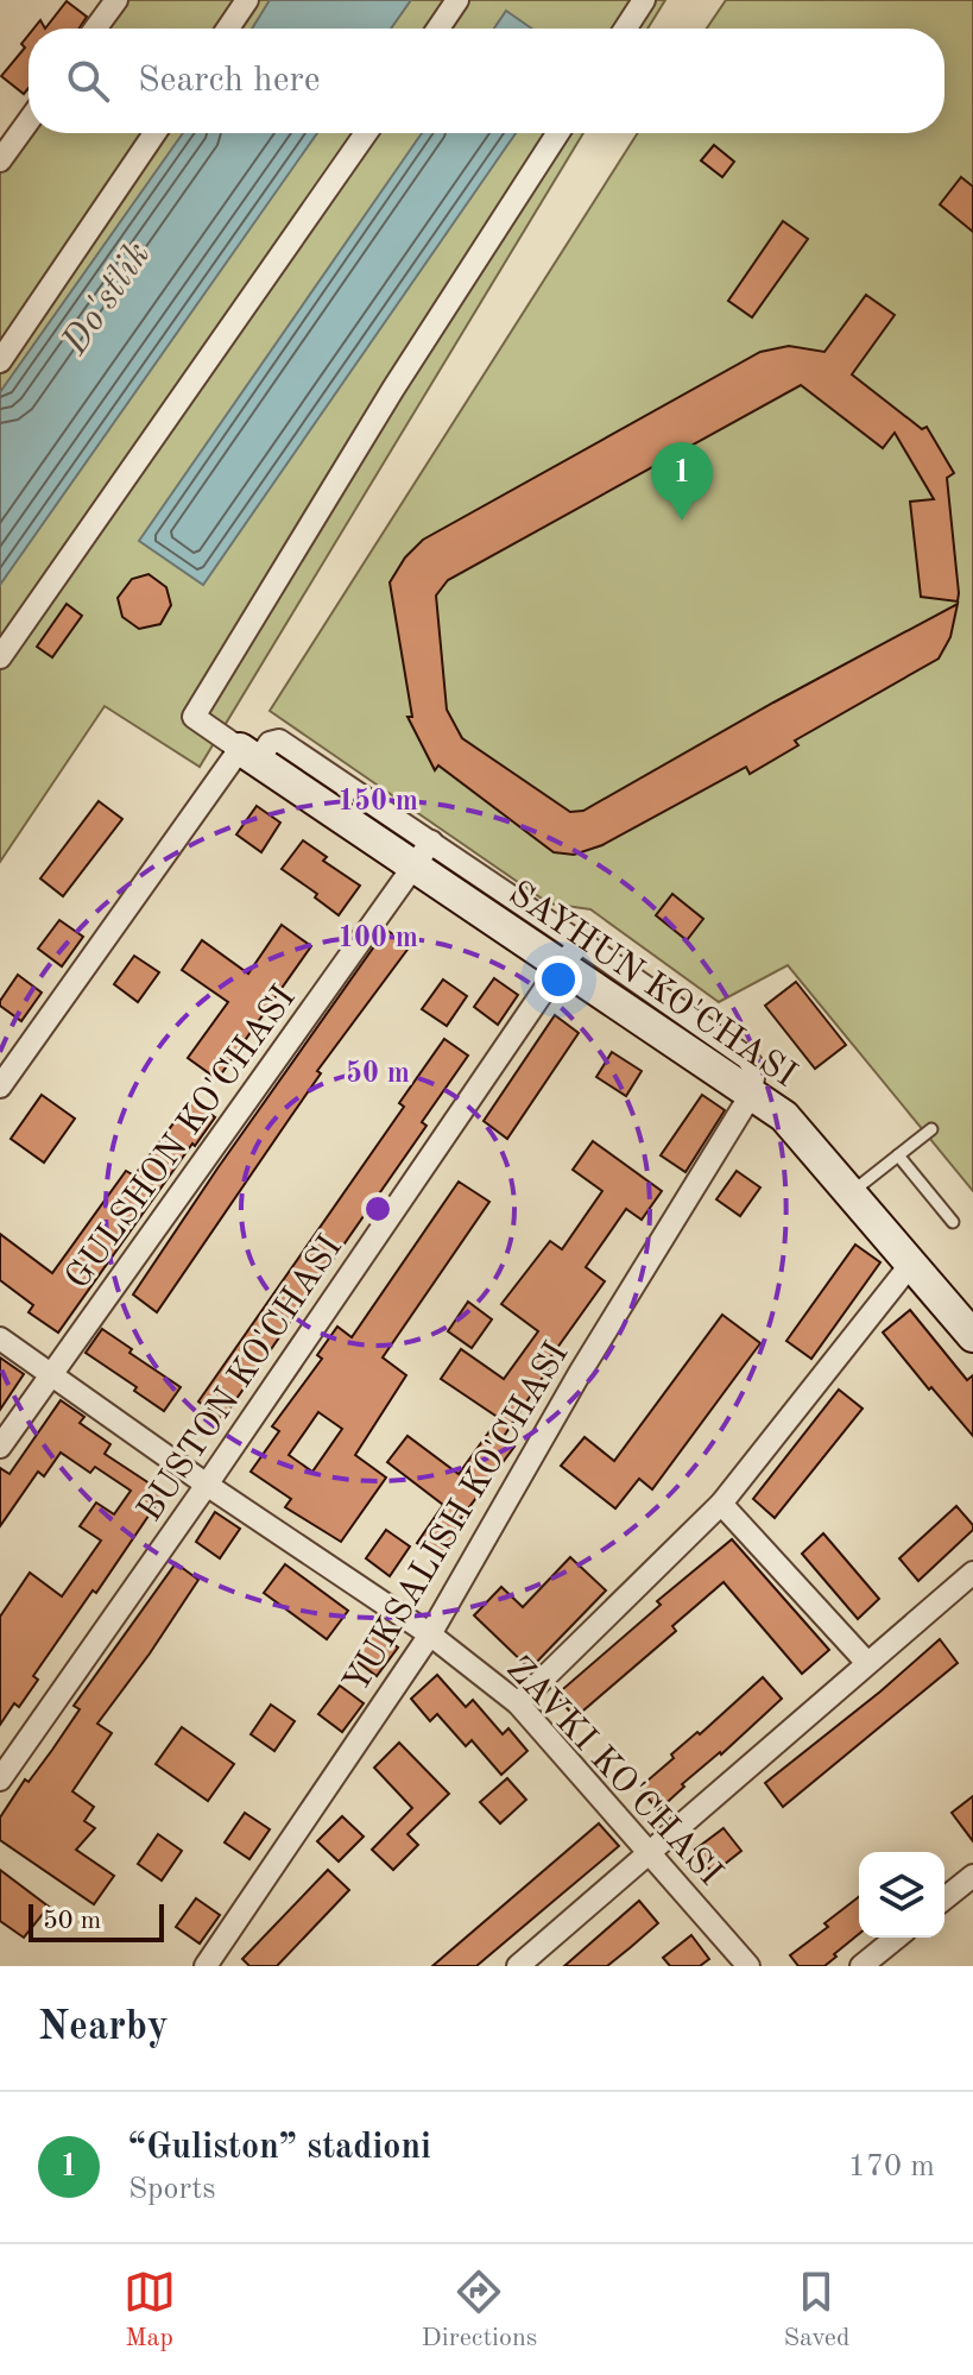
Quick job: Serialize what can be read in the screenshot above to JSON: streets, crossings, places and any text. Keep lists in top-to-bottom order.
{
  "streets": {
    "street": [
      "SAYHUN KO'CHASI",
      "GULSHON KO'CHASI",
      "BUSTON KO'CHASI",
      "YUKSALISH KO'CHASI",
      "ZAVKI KO'CHASI"
    ]
  },
  "crossings": [
    ["SAYHUN KO'CHASI", "GULSHON KO'CHASI"],
    ["SAYHUN KO'CHASI", "BUSTON KO'CHASI"],
    ["SAYHUN KO'CHASI", "YUKSALISH KO'CHASI"],
    ["GULSHON KO'CHASI", "ZAVKI KO'CHASI"],
    ["BUSTON KO'CHASI", "ZAVKI KO'CHASI"],
    ["YUKSALISH KO'CHASI", "ZAVKI KO'CHASI"]
  ],
  "water": ["Do'stlik"],
  "scale_bar": "50 m",
  "page": {
    "search": "Search here",
    "pins": "1",
    "scale": "50 m",
    "heading": "Nearby",
    "list": [
      {
        "mark": "1",
        "name": "“Guliston” stadioni",
        "note": "Sports",
        "value": "170 m"
      }
    ],
    "nav": ["Map", "Directions", "Saved"]
  },
  "rings": ["150 m", "100 m", "50 m"]
}
